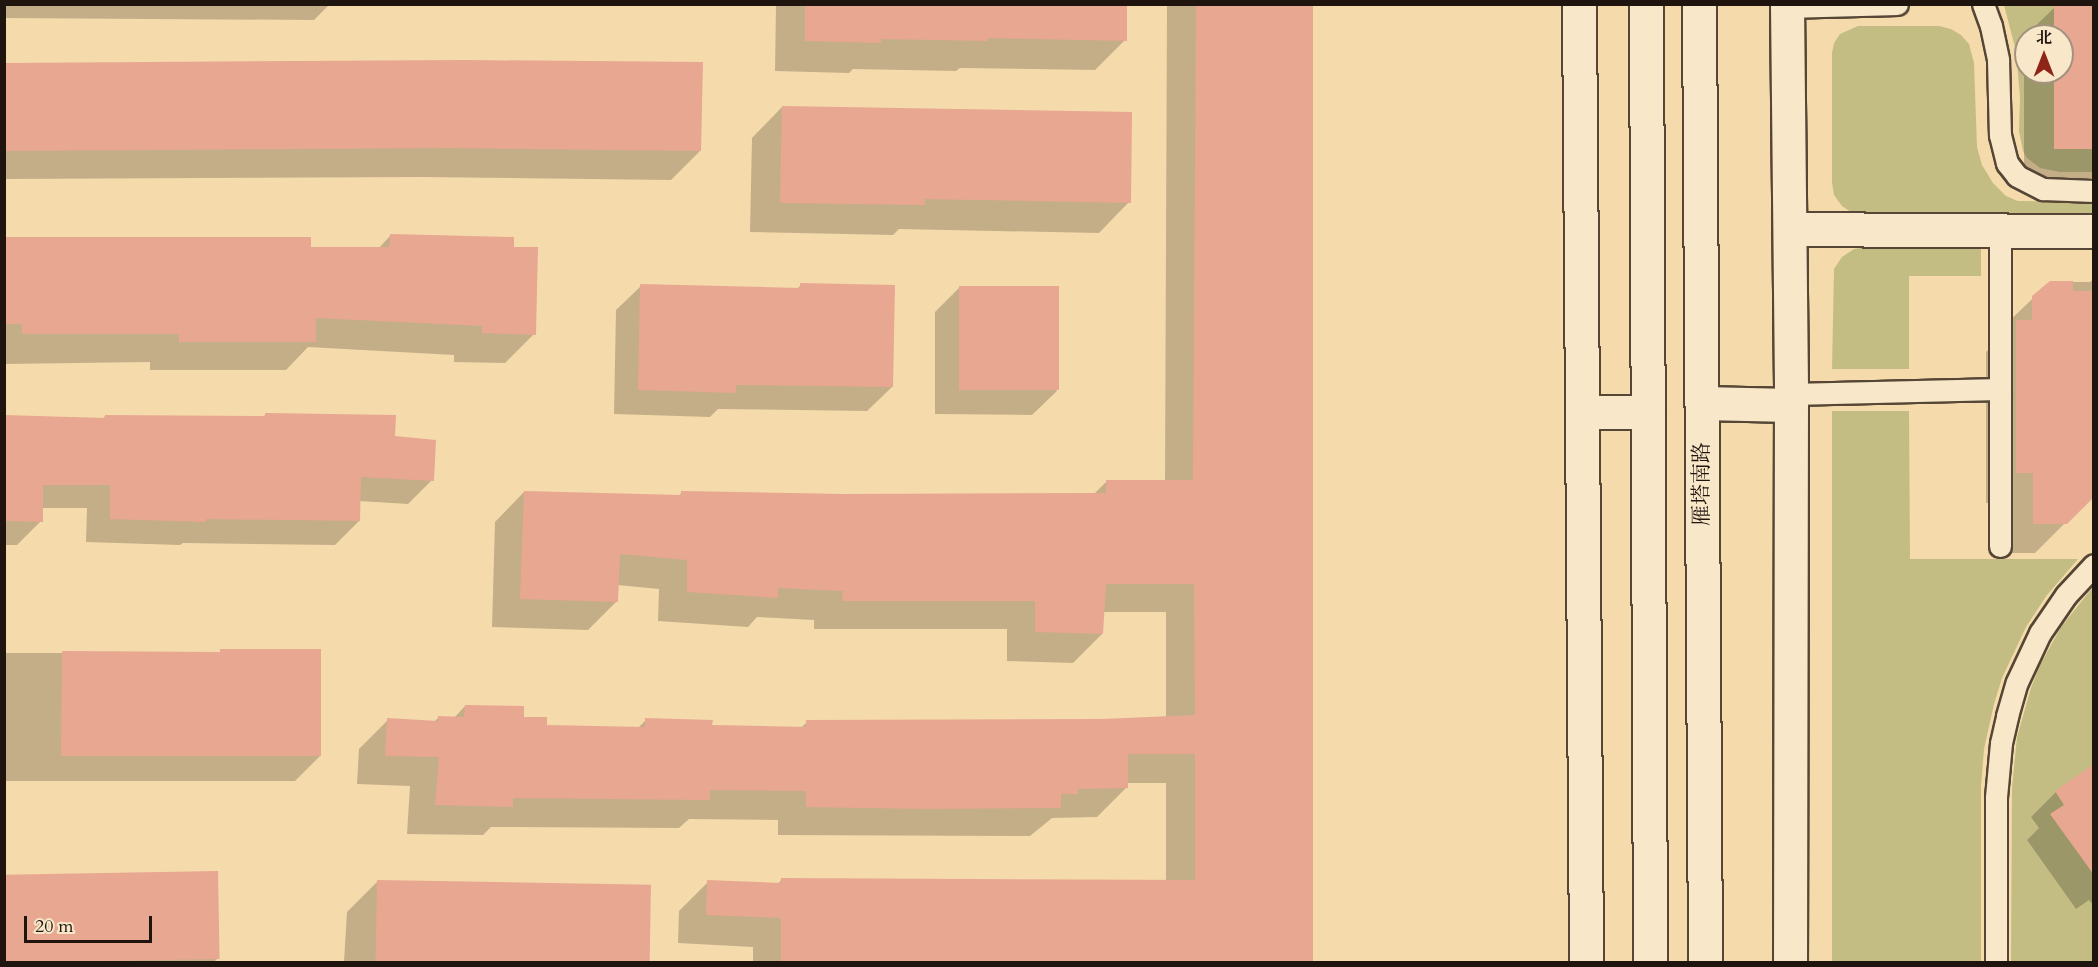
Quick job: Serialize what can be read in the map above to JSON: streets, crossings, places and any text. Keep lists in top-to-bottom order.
{
  "streets": {
    "street": ["雁塔南路"]
  },
  "scale_bar": "20 m",
  "north": "top"
}
